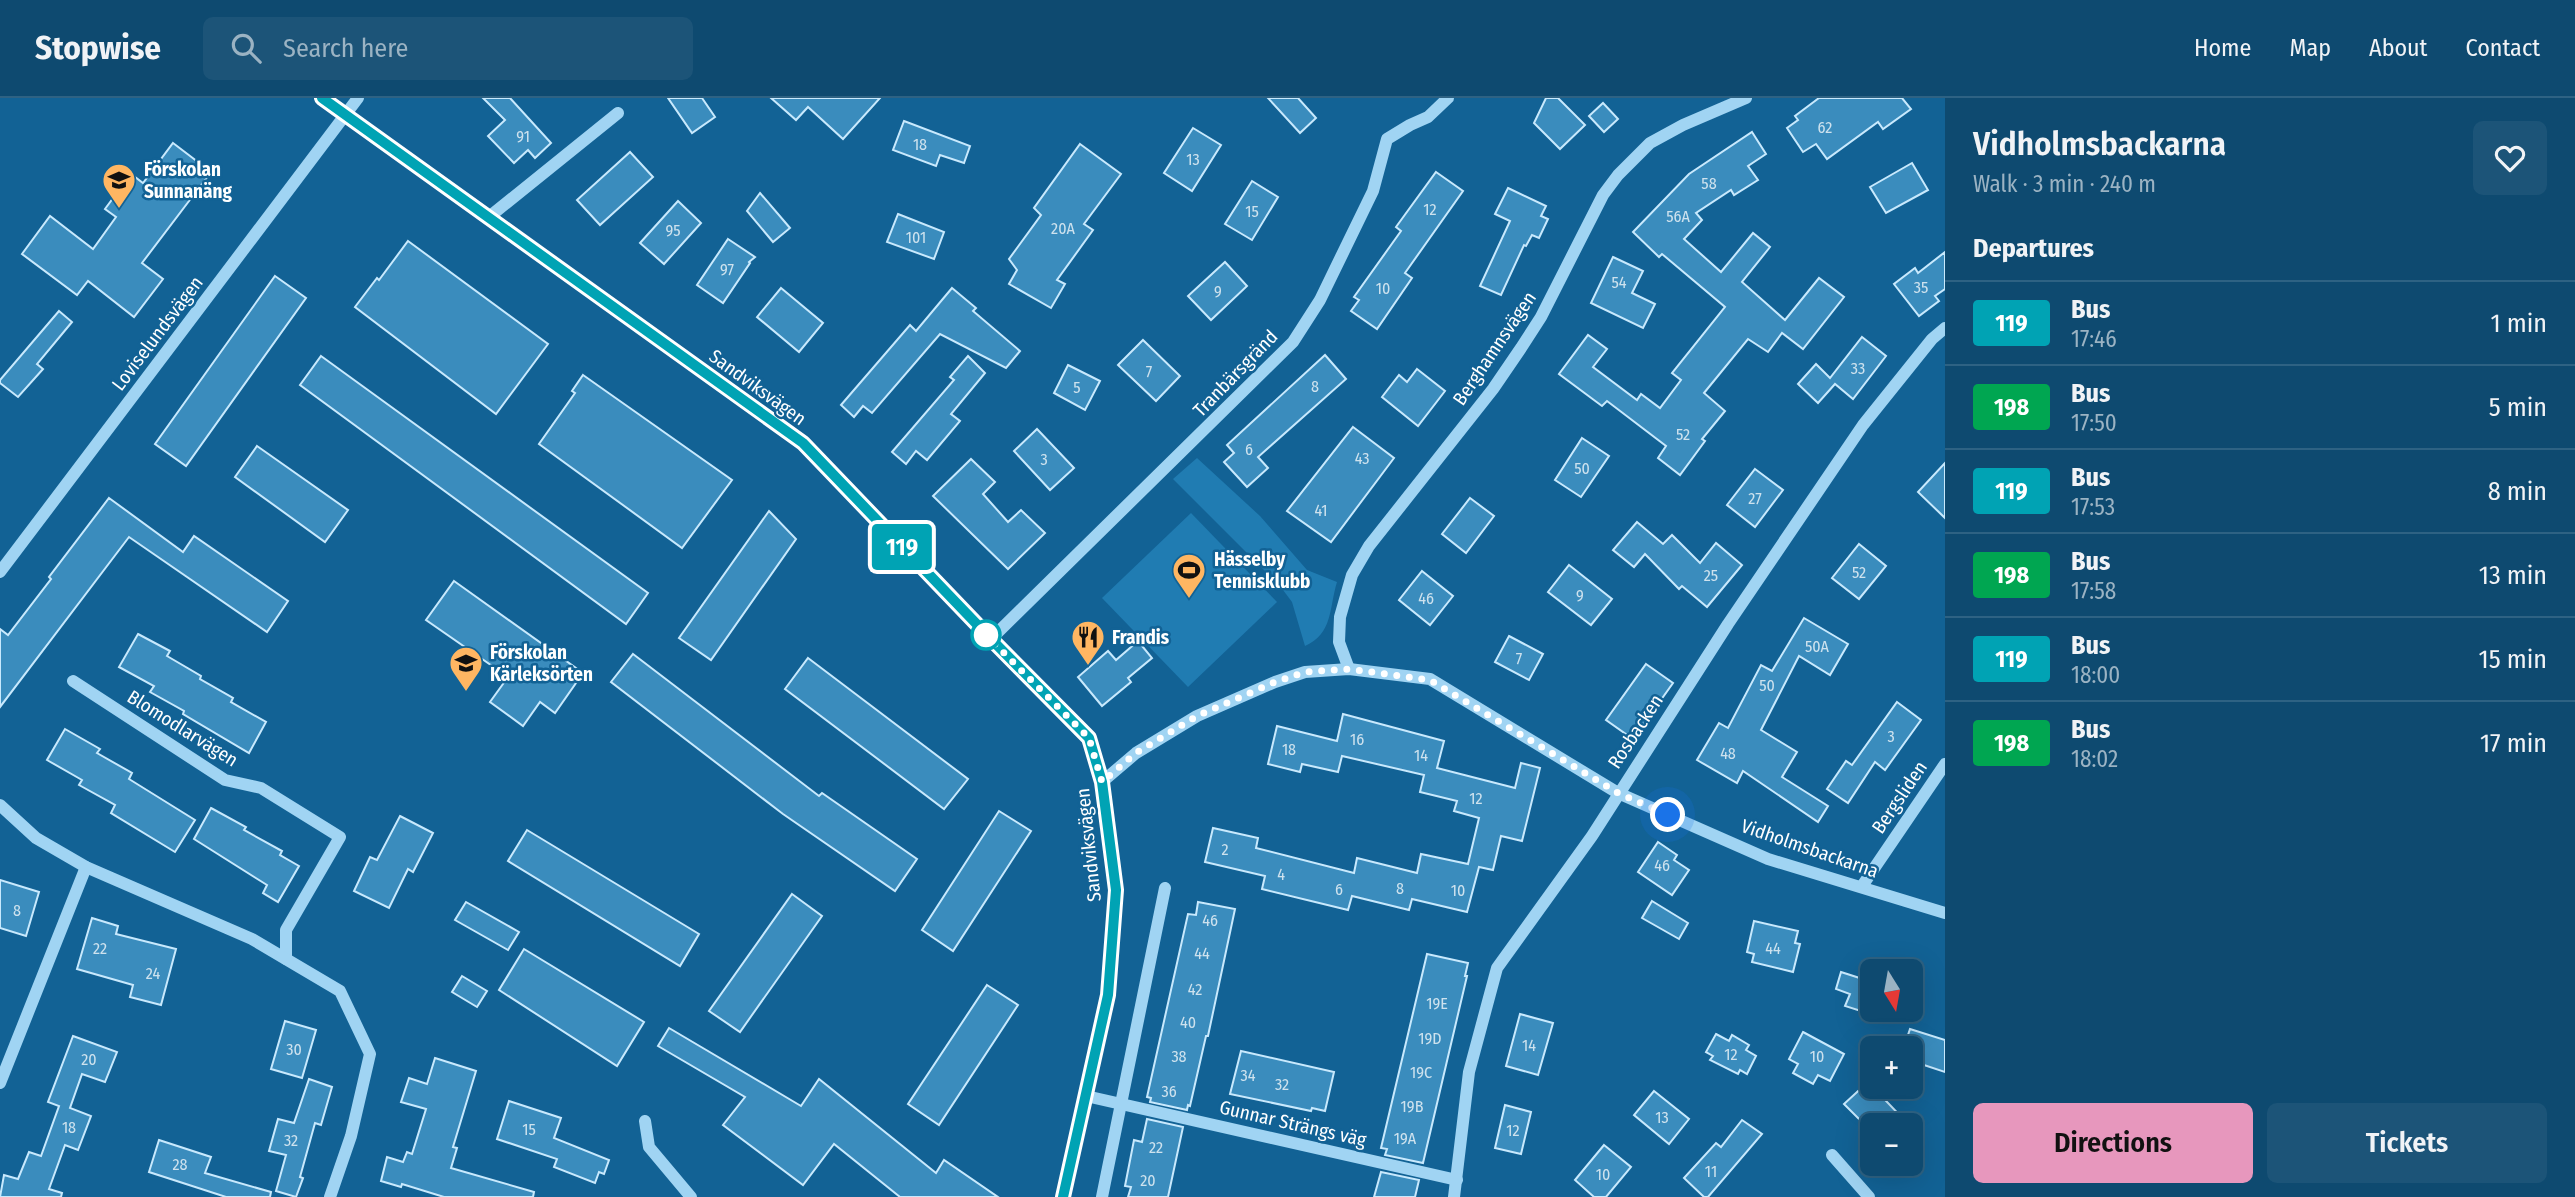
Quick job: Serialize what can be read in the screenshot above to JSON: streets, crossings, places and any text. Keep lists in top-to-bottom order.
{
  "streets": {
    "street": [
      "Loviselundsvägen",
      "Berghamnsvägen",
      "Tranbärsgränd",
      "Sandviksvägen",
      "Blomodlarvägen",
      "Rosbacken",
      "Bergsliden",
      "Vidholmsbackarna",
      "Gunnar Strängs väg"
    ]
  },
  "crossings": [
    ["Loviselundsvägen", "Sandviksvägen"],
    ["Berghamnsvägen", "Vidholmsbackarna"],
    ["Tranbärsgränd", "Sandviksvägen"],
    ["Sandviksvägen", "Vidholmsbackarna"],
    ["Sandviksvägen", "Gunnar Strängs väg"],
    ["Rosbacken", "Vidholmsbackarna"],
    ["Rosbacken", "Gunnar Strängs väg"],
    ["Bergsliden", "Vidholmsbackarna"]
  ],
  "places": {
    "school or university": ["Förskolan Sunnanäng", "Förskolan Kärleksörten"],
    "sports": ["Hässelby Tennisklubb"],
    "restaurant": ["Frandis"]
  },
  "lines": ["bus line 119"],
  "house_numbers": [
    "62",
    "91",
    "18",
    "13",
    "58",
    "12",
    "15",
    "56A",
    "20A",
    "95",
    "101",
    "97",
    "54",
    "35",
    "10",
    "9",
    "33",
    "7",
    "8",
    "5",
    "52",
    "6",
    "43",
    "3",
    "50",
    "27",
    "41",
    "52",
    "25",
    "9",
    "46",
    "50A",
    "7",
    "50",
    "3",
    "16",
    "18",
    "48",
    "14",
    "12",
    "2",
    "46",
    "4",
    "8",
    "6",
    "10",
    "8",
    "46",
    "22",
    "44",
    "44",
    "24",
    "42",
    "19E",
    "40",
    "19D",
    "14",
    "30",
    "12",
    "38",
    "10",
    "20",
    "19C",
    "34",
    "32",
    "36",
    "19B",
    "13",
    "18",
    "15",
    "12",
    "19A",
    "32",
    "22",
    "28",
    "11",
    "10",
    "20"
  ],
  "north": "bottom",
  "page": {
    "header": "Stopwise",
    "search": "Search here",
    "nav": [
      "Home",
      "Map",
      "About",
      "Contact"
    ],
    "on_map": "119",
    "heading": [
      ["Vidholmsbackarna", "Walk · 3 min · 240 m"],
      "Departures"
    ],
    "list": [
      {
        "mark": "119",
        "name": "Bus",
        "note": "17:46",
        "value": "1 min"
      },
      {
        "mark": "198",
        "name": "Bus",
        "note": "17:50",
        "value": "5 min"
      },
      {
        "mark": "119",
        "name": "Bus",
        "note": "17:53",
        "value": "8 min"
      },
      {
        "mark": "198",
        "name": "Bus",
        "note": "17:58",
        "value": "13 min"
      },
      {
        "mark": "119",
        "name": "Bus",
        "note": "18:00",
        "value": "15 min"
      },
      {
        "mark": "198",
        "name": "Bus",
        "note": "18:02",
        "value": "17 min"
      }
    ],
    "map_buttons": ["+", "−"],
    "buttons": ["Directions", "Tickets"]
  }
}
